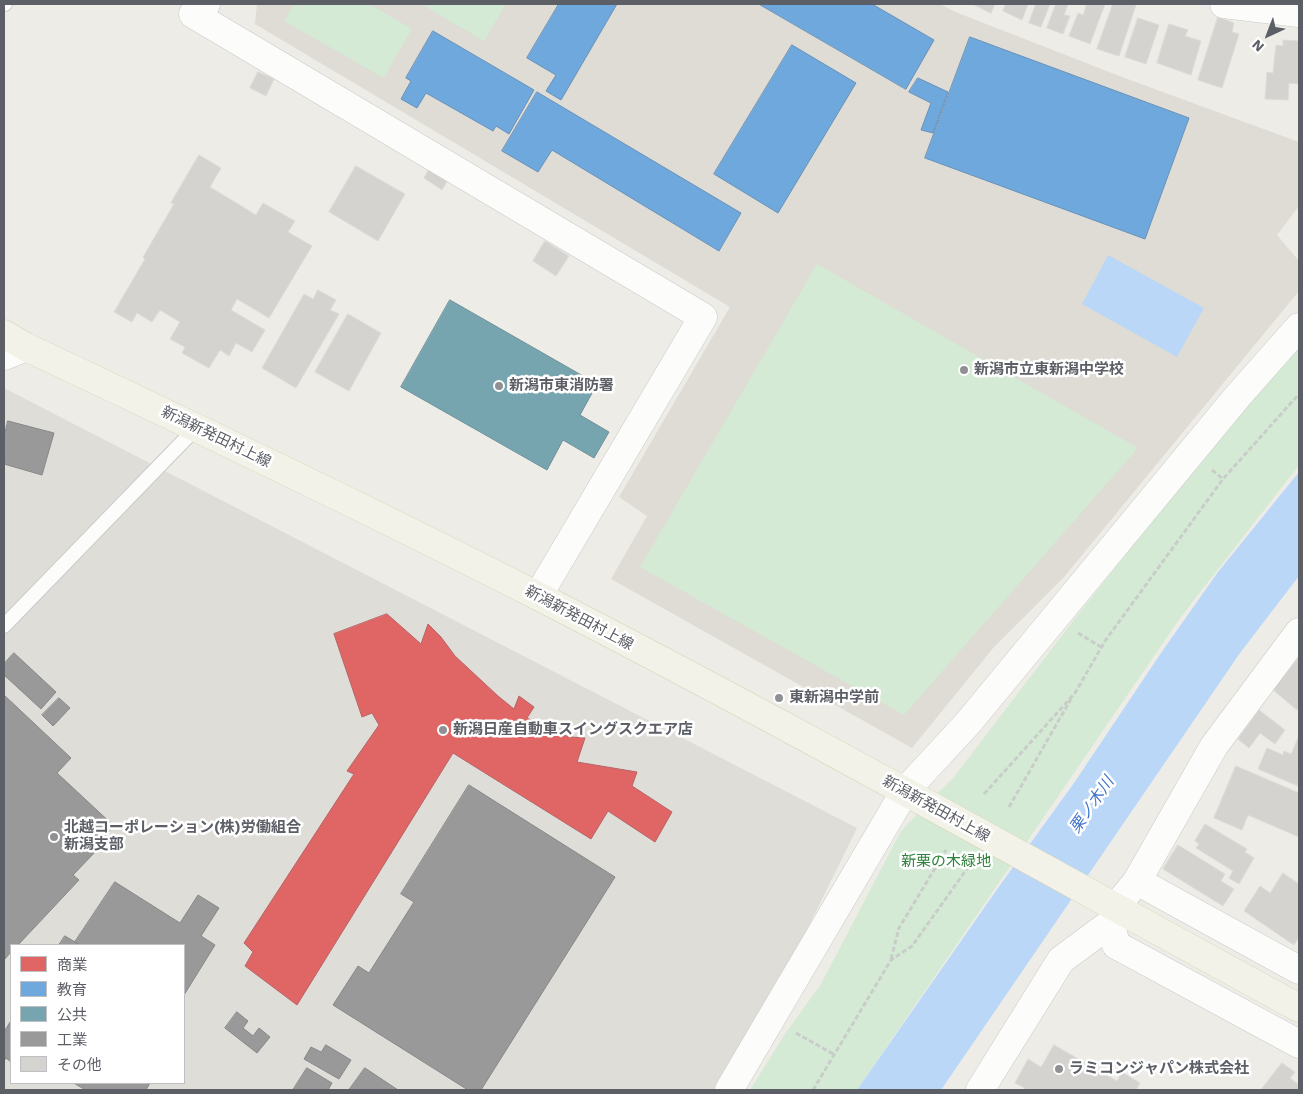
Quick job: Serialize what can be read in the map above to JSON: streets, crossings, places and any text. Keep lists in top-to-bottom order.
{
  "streets": {
    "main road": ["新潟新発田村上線"]
  },
  "water": ["栗ノ木川"],
  "parks": ["新栗の木緑地"],
  "places": [
    "新潟市立東新潟中学校",
    "新潟市東消防署",
    "東新潟中学前",
    "新潟日産自動車スイングスクエア店",
    "北越コーポレーション(株)労働組合 新潟支部",
    "ラミコンジャパン株式会社"
  ],
  "legend": [
    "商業",
    "教育",
    "公共",
    "工業",
    "その他"
  ],
  "north": "bottom left"
}
